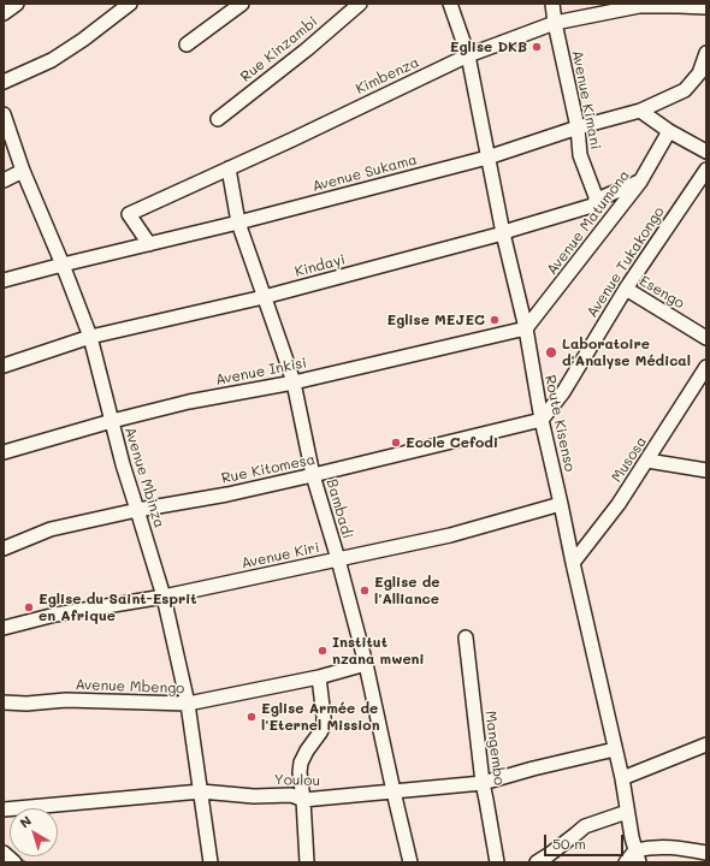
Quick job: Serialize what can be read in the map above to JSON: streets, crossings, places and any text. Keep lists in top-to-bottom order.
{
  "streets": {
    "street": [
      "Rue Kinzambi",
      "Kimbenza",
      "Avenue Kimani",
      "Avenue Sukama",
      "Avenue Matumona",
      "Avenue Tukakongo",
      "Kindayi",
      "Esengo",
      "Avenue Inkisi",
      "Route Kisenso",
      "Musosa",
      "Rue Kitomesa",
      "Avenue Mbinza",
      "Bambadi",
      "Avenue Kiri",
      "Avenue Mbengo",
      "Mangembo",
      "Youlou"
    ]
  },
  "crossings": [
    ["Kimbenza", "Avenue Kimani"],
    ["Kimbenza", "Avenue Sukama"],
    ["Kimbenza", "Route Kisenso"],
    ["Kimbenza", "Bambadi"],
    ["Avenue Kimani", "Avenue Sukama"],
    ["Avenue Kimani", "Kindayi"],
    ["Avenue Sukama", "Route Kisenso"],
    ["Avenue Sukama", "Avenue Mbinza"],
    ["Avenue Sukama", "Bambadi"],
    ["Avenue Matumona", "Kindayi"],
    ["Avenue Matumona", "Avenue Inkisi"],
    ["Avenue Matumona", "Route Kisenso"],
    ["Avenue Tukakongo", "Esengo"],
    ["Avenue Tukakongo", "Route Kisenso"],
    ["Avenue Tukakongo", "Rue Kitomesa"],
    ["Kindayi", "Route Kisenso"],
    ["Kindayi", "Avenue Mbinza"],
    ["Kindayi", "Bambadi"],
    ["Avenue Inkisi", "Route Kisenso"],
    ["Avenue Inkisi", "Avenue Mbinza"],
    ["Avenue Inkisi", "Bambadi"],
    ["Route Kisenso", "Musosa"],
    ["Route Kisenso", "Rue Kitomesa"],
    ["Route Kisenso", "Avenue Kiri"],
    ["Route Kisenso", "Youlou"],
    ["Rue Kitomesa", "Avenue Mbinza"],
    ["Rue Kitomesa", "Bambadi"],
    ["Avenue Mbinza", "Avenue Kiri"],
    ["Avenue Mbinza", "Avenue Mbengo"],
    ["Avenue Mbinza", "Youlou"],
    ["Bambadi", "Avenue Kiri"],
    ["Bambadi", "Avenue Mbengo"],
    ["Bambadi", "Youlou"],
    ["Mangembo", "Youlou"]
  ],
  "places": [
    "Eglise DKB",
    "Eglise MEJEC",
    "Laboratoire d'Analyse Médical",
    "Ecole Cefodi",
    "Eglise de l'Alliance",
    "Eglise du Saint-Esprit en Afrique",
    "Institut nzana mweni",
    "Eglise Armée de l'Eternel Mission"
  ],
  "scale_bar": "50 m",
  "north": "top left"
}
